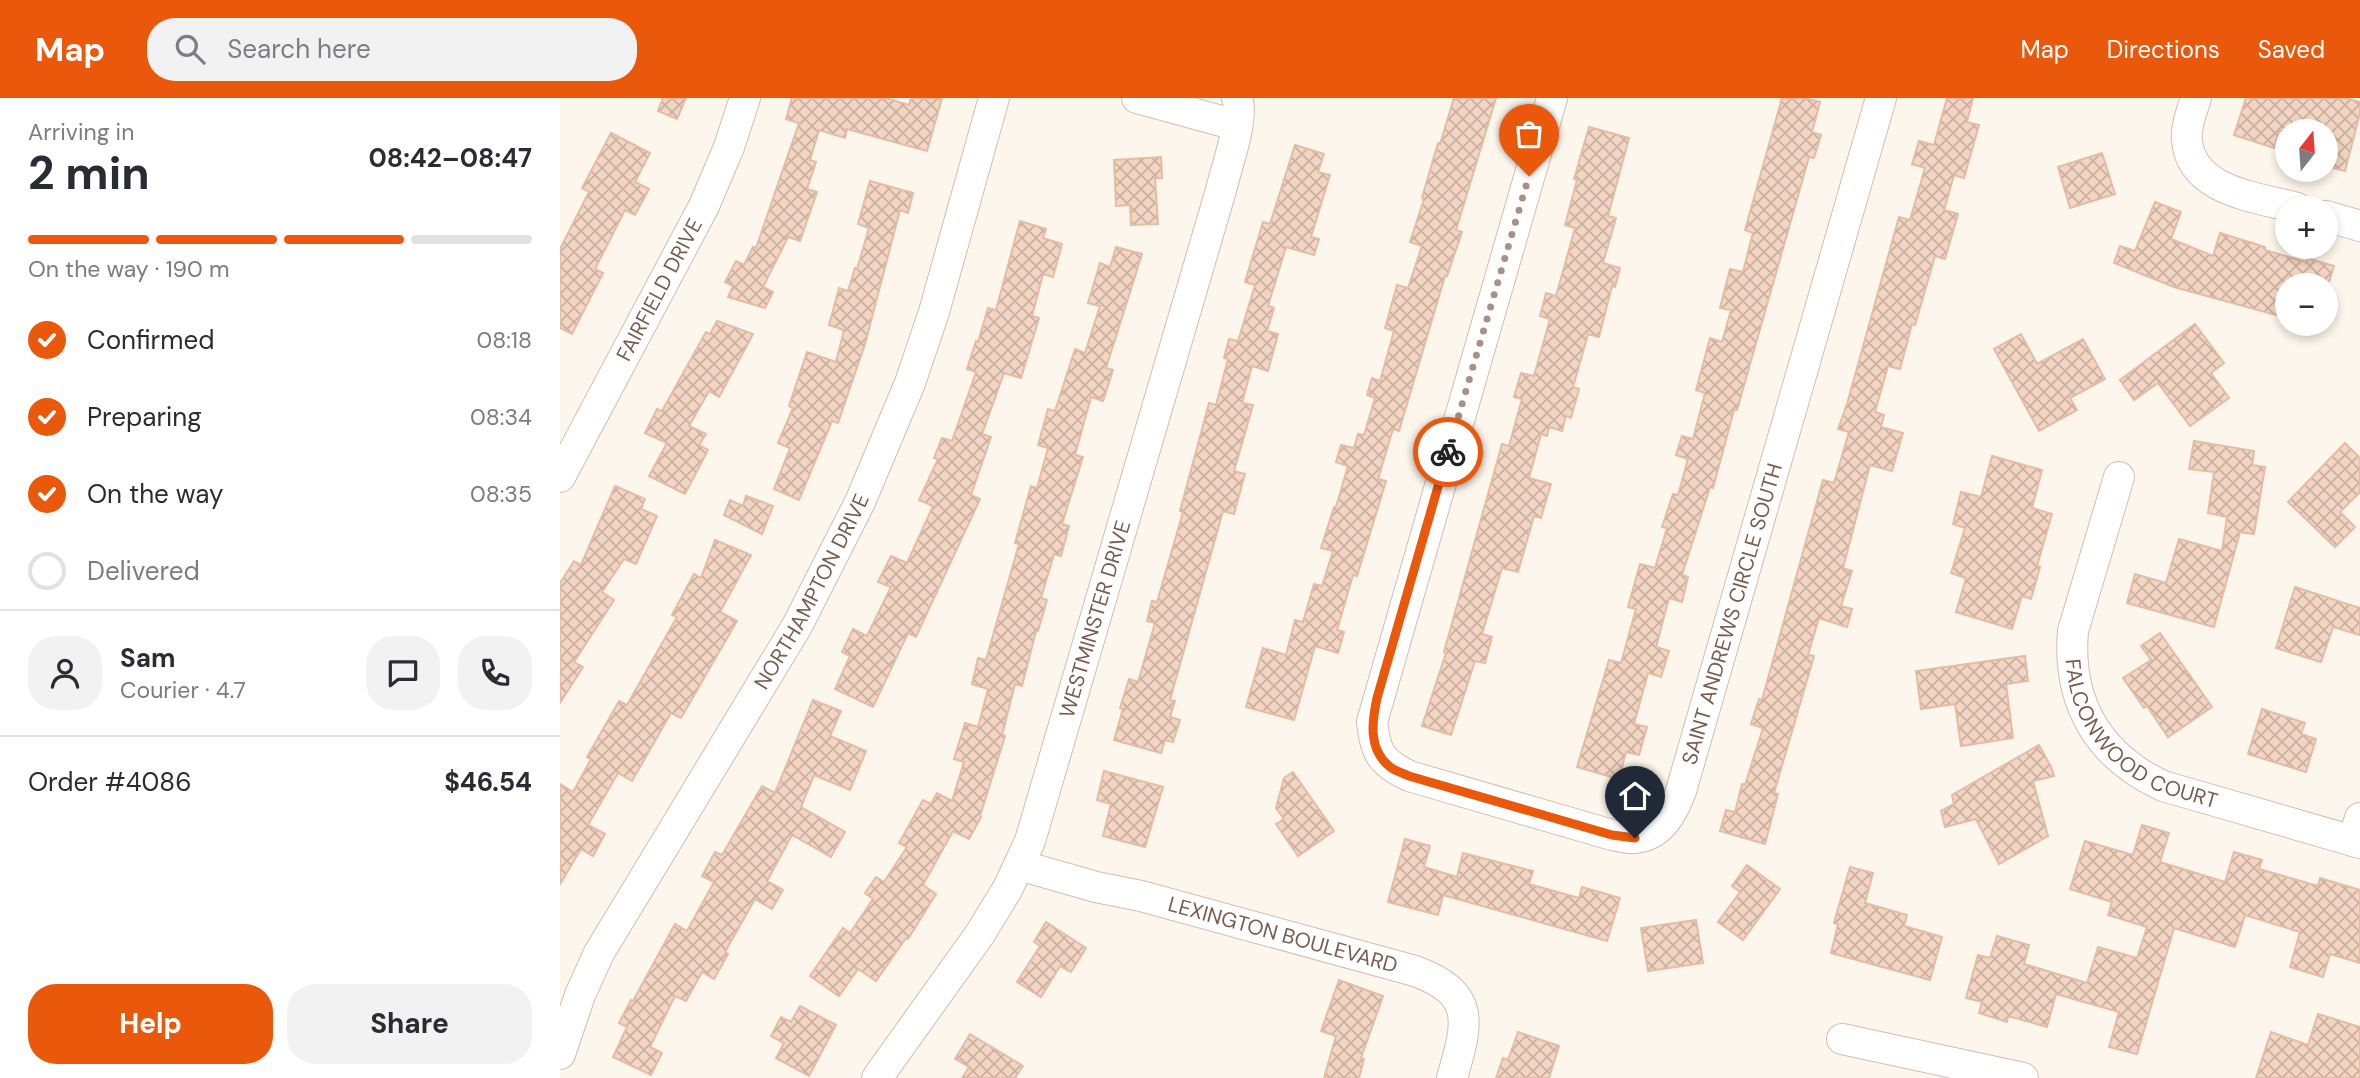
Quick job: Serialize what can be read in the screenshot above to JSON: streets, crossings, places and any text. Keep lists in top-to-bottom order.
{
  "streets": {
    "street": [
      "FAIRFIELD DRIVE",
      "NORTHAMPTON DRIVE",
      "SAINT ANDREWS CIRCLE SOUTH",
      "WESTMINSTER DRIVE",
      "FALCONWOOD COURT",
      "LEXINGTON BOULEVARD"
    ]
  },
  "crossings": [
    ["WESTMINSTER DRIVE", "LEXINGTON BOULEVARD"]
  ],
  "north": "top",
  "page": {
    "header": "Map",
    "search": "Search here",
    "nav": ["Map", "Directions", "Saved"],
    "heading": ["2 min", "Arriving in", "08:42–08:47"],
    "panel": [
      "Sam",
      "Courier · 4.7",
      "Order #4086",
      "$46.54"
    ],
    "map_buttons": ["+", "−"],
    "bar": "On the way · 190 m",
    "list": [
      ["Confirmed", "08:18"],
      ["Preparing", "08:34"],
      ["On the way", "08:35"],
      "Delivered"
    ],
    "buttons": ["Help", "Share"]
  }
}
